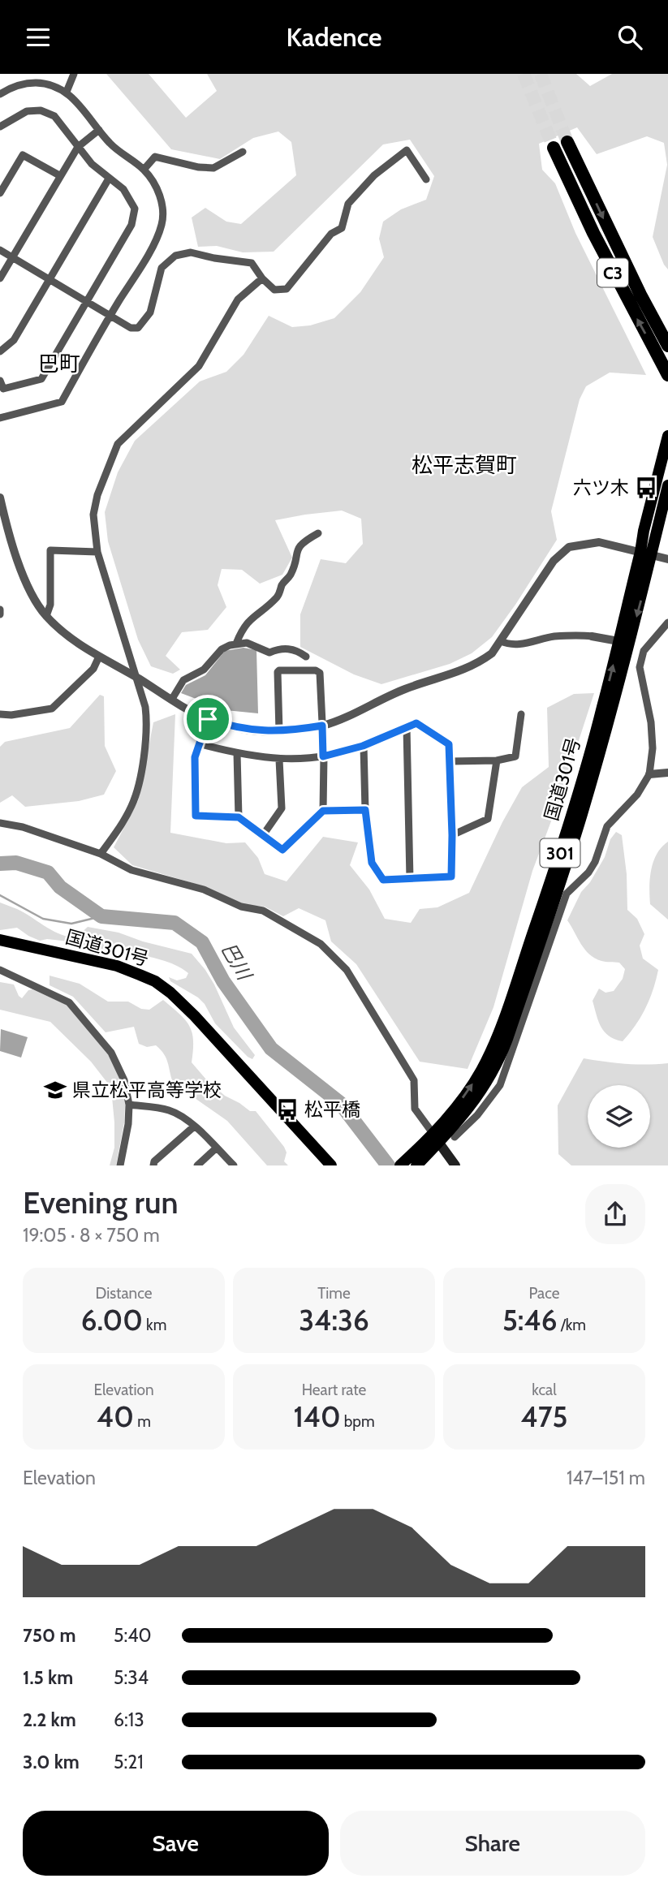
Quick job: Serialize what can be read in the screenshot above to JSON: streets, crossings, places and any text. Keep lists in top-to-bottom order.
{
  "streets": {
    "highway": ["C3", "国道301号", "301"]
  },
  "districts": ["巴町", "松平志賀町"],
  "water": ["巴川"],
  "places": {
    "bus stop": ["六ツ木", "松平橋"],
    "school or university": ["県立松平高等学校"]
  },
  "page": {
    "header": "Kadence",
    "heading": ["Evening run", "19:05 · 8 × 750 m"],
    "stats": [
      ["Distance", "6.00 km"],
      ["Time", "34:36"],
      ["Pace", "5:46 /km"],
      ["Elevation", "40 m"],
      ["Heart rate", "140 bpm"],
      ["kcal", "475"]
    ],
    "chart": ["Elevation", "147–151 m"],
    "list": [
      {
        "name": "750 m",
        "note": "5:40"
      },
      {
        "name": "1.5 km",
        "note": "5:34"
      },
      {
        "name": "2.2 km",
        "note": "6:13"
      },
      {
        "name": "3.0 km",
        "note": "5:21"
      }
    ],
    "buttons": ["Save", "Share"]
  }
}
